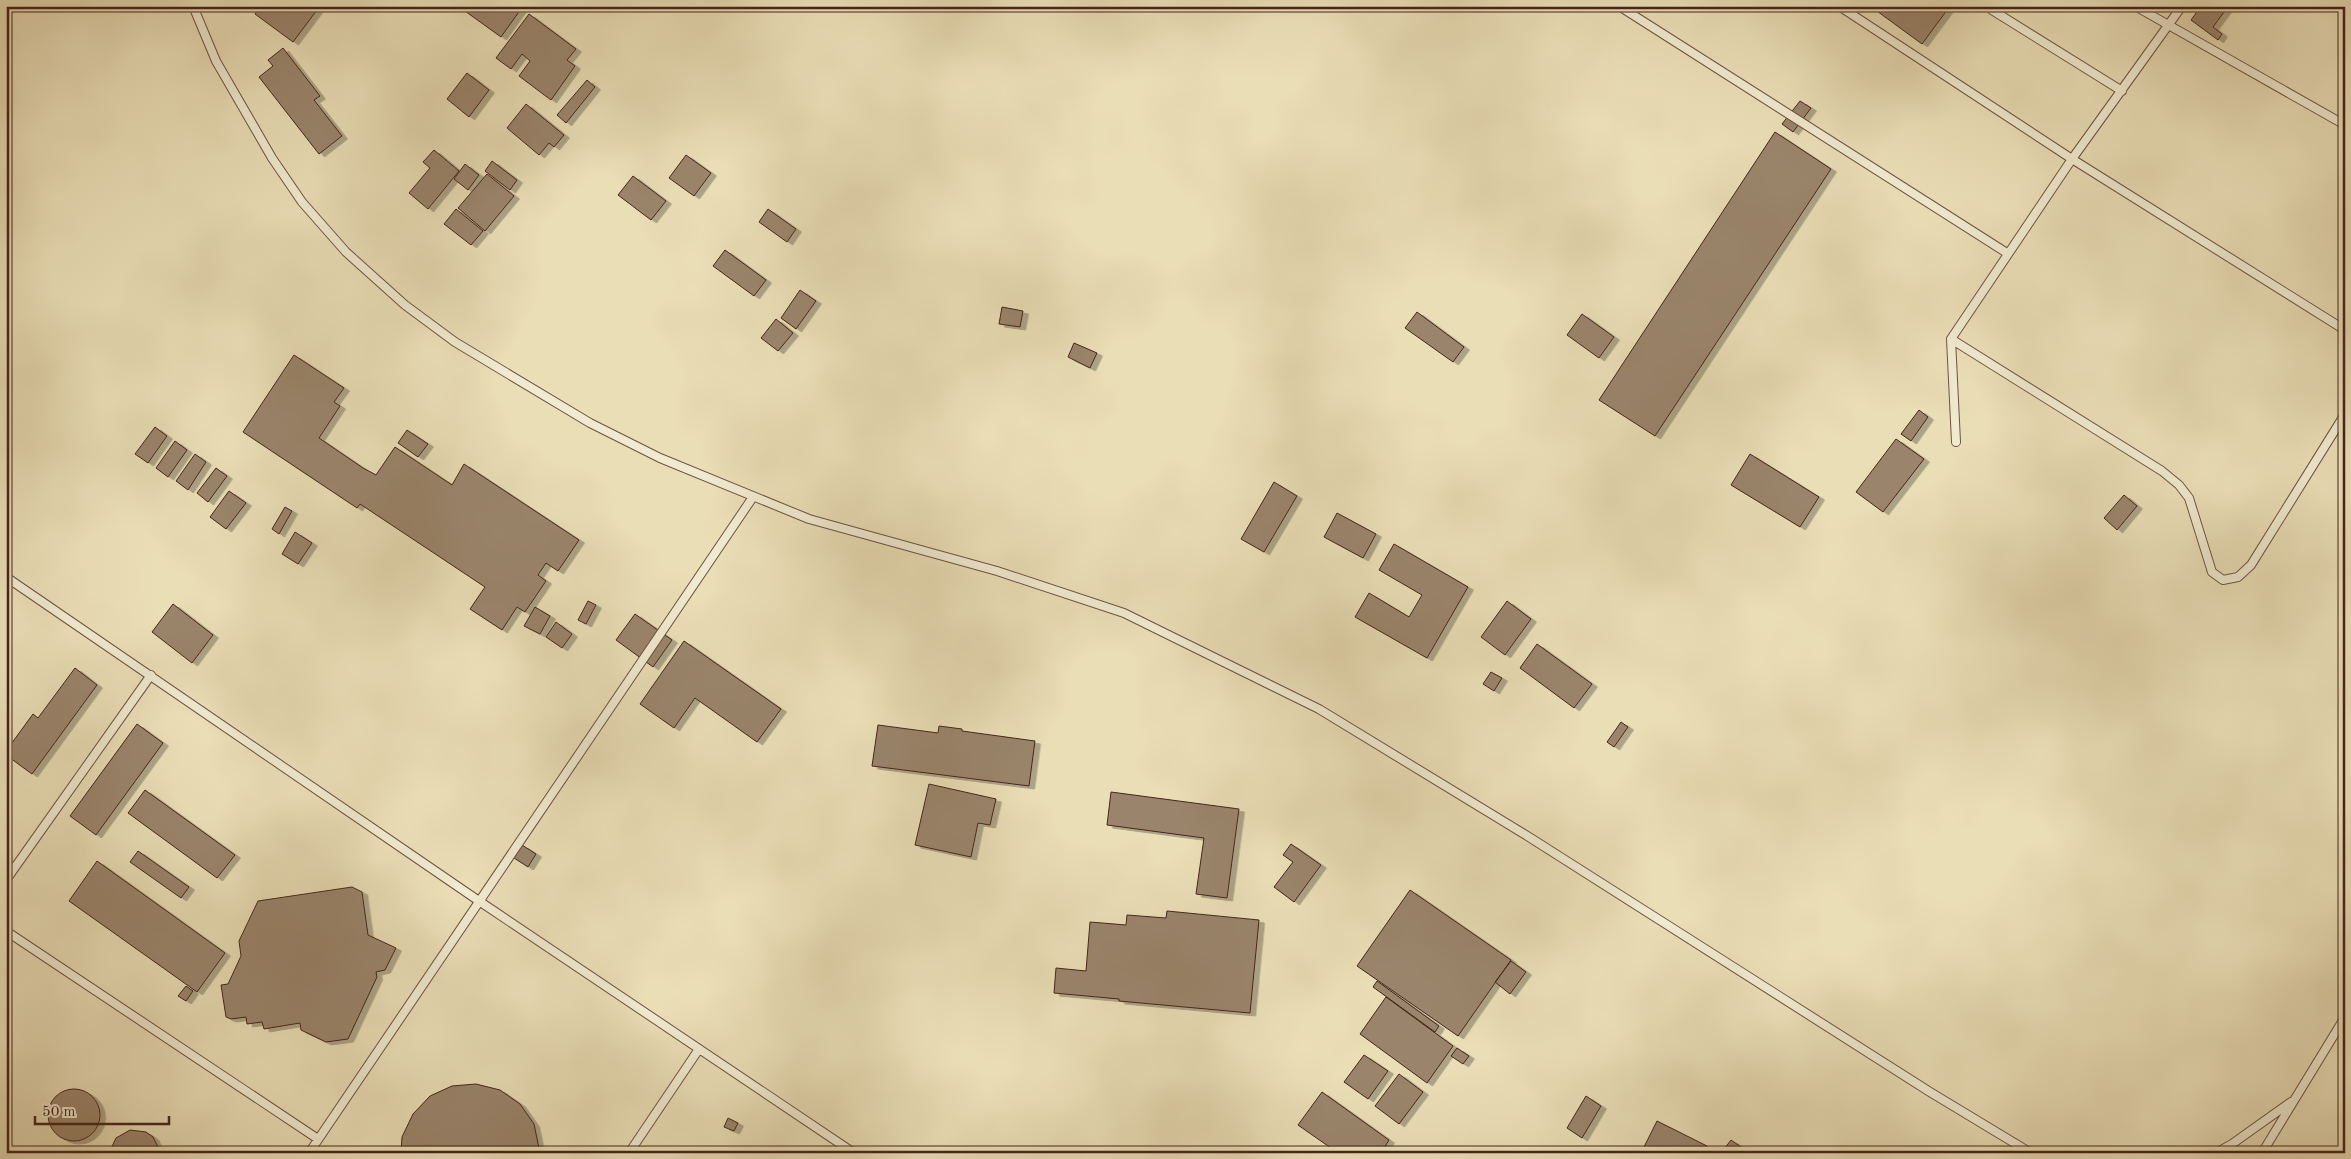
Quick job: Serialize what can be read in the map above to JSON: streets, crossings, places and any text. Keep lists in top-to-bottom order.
{
  "scale_bar": "50 m"
}
